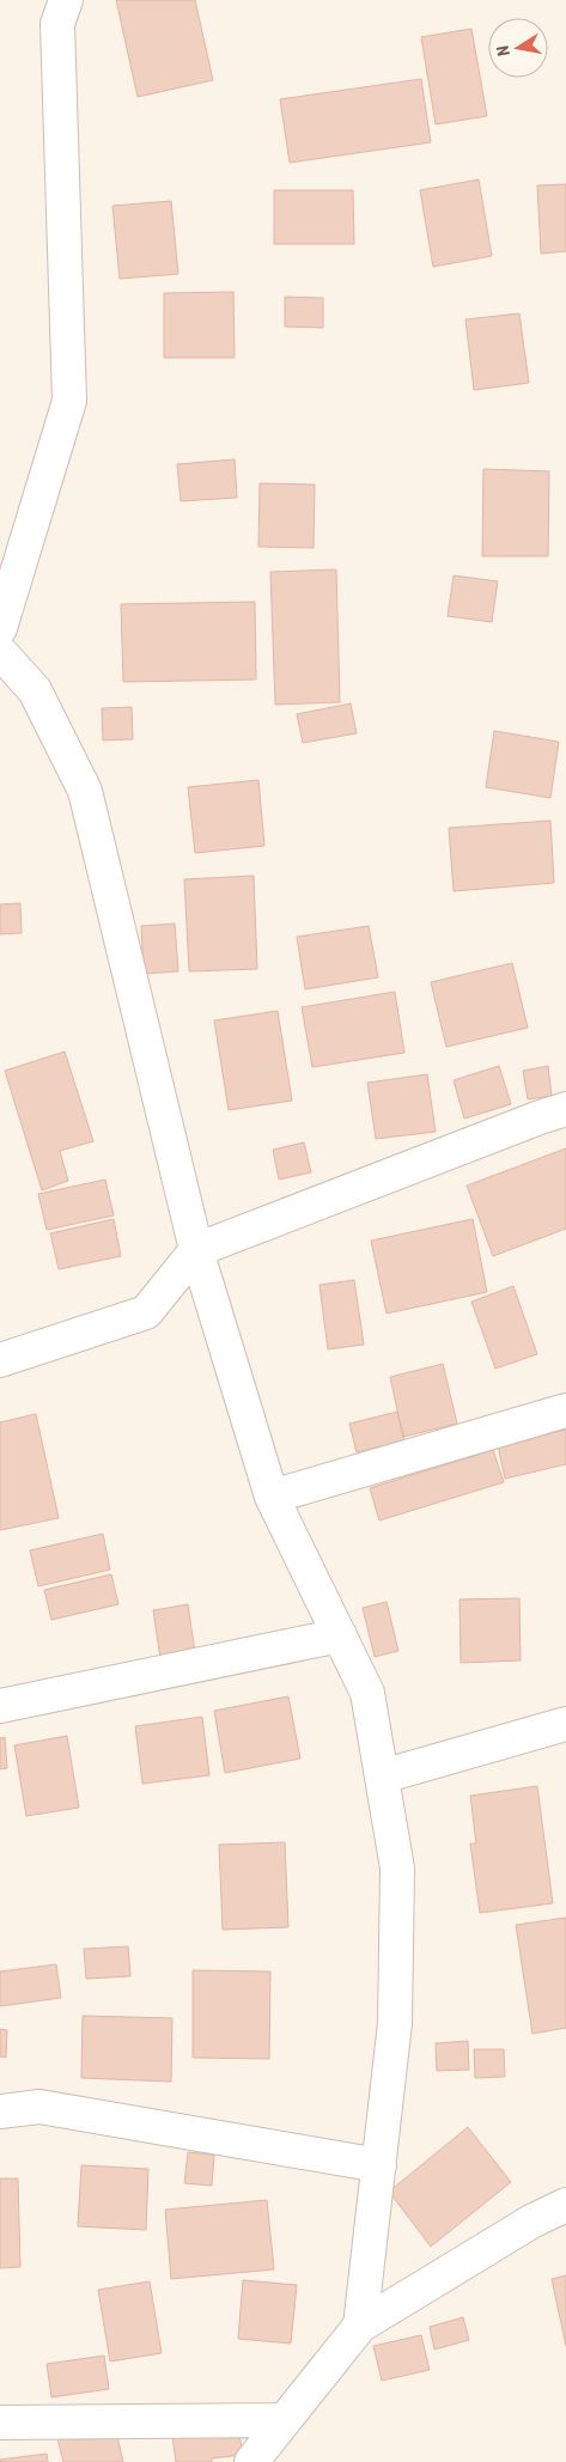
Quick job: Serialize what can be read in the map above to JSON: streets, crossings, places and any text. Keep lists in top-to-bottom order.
{
  "north": "left"
}
